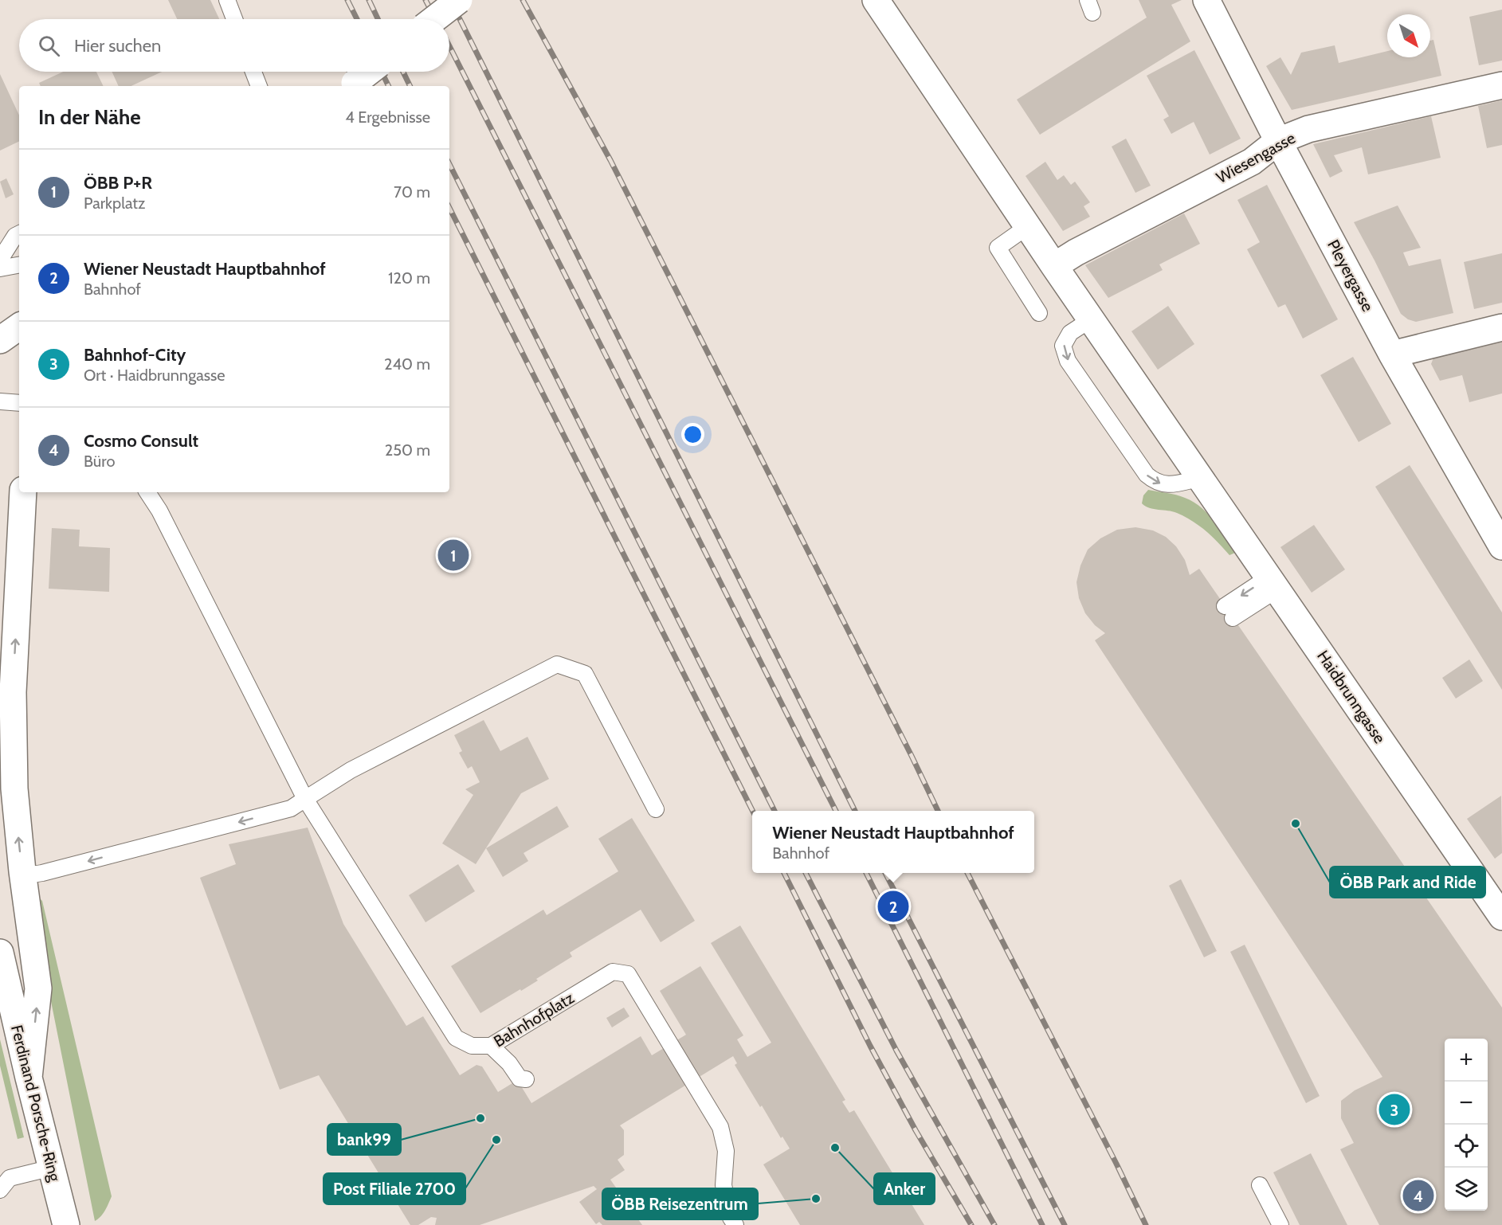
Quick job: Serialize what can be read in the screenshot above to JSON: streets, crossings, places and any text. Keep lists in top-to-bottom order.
{
  "streets": {
    "street": [
      "Wiesengasse",
      "Pleyergasse",
      "Haidbrunngasse",
      "Ferdinand Porsche-Ring"
    ],
    "lane": ["Bahnhofplatz"]
  },
  "crossings": [
    ["Wiesengasse", "Pleyergasse"],
    ["Wiesengasse", "Haidbrunngasse"]
  ],
  "places": [
    "ÖBB Park and Ride",
    "bank99",
    "Post Filiale 2700",
    "Anker",
    "ÖBB Reisezentrum"
  ],
  "north": "bottom right",
  "page": {
    "search": "Hier suchen",
    "heading": ["In der Nähe", "4 Ergebnisse"],
    "list": [
      {
        "mark": "1",
        "name": "ÖBB P+R",
        "note": "Parkplatz",
        "value": "70 m"
      },
      {
        "mark": "2",
        "name": "Wiener Neustadt Hauptbahnhof",
        "note": "Bahnhof",
        "value": "120 m"
      },
      {
        "mark": "3",
        "name": "Bahnhof-City",
        "note": "Ort · Haidbrunngasse",
        "value": "240 m"
      },
      {
        "mark": "4",
        "name": "Cosmo Consult",
        "note": "Büro",
        "value": "250 m"
      }
    ],
    "pins": [
      "1",
      "2",
      "3",
      "4"
    ],
    "popup": ["Wiener Neustadt Hauptbahnhof", "Bahnhof"],
    "map_buttons": ["+", "−"]
  }
}
